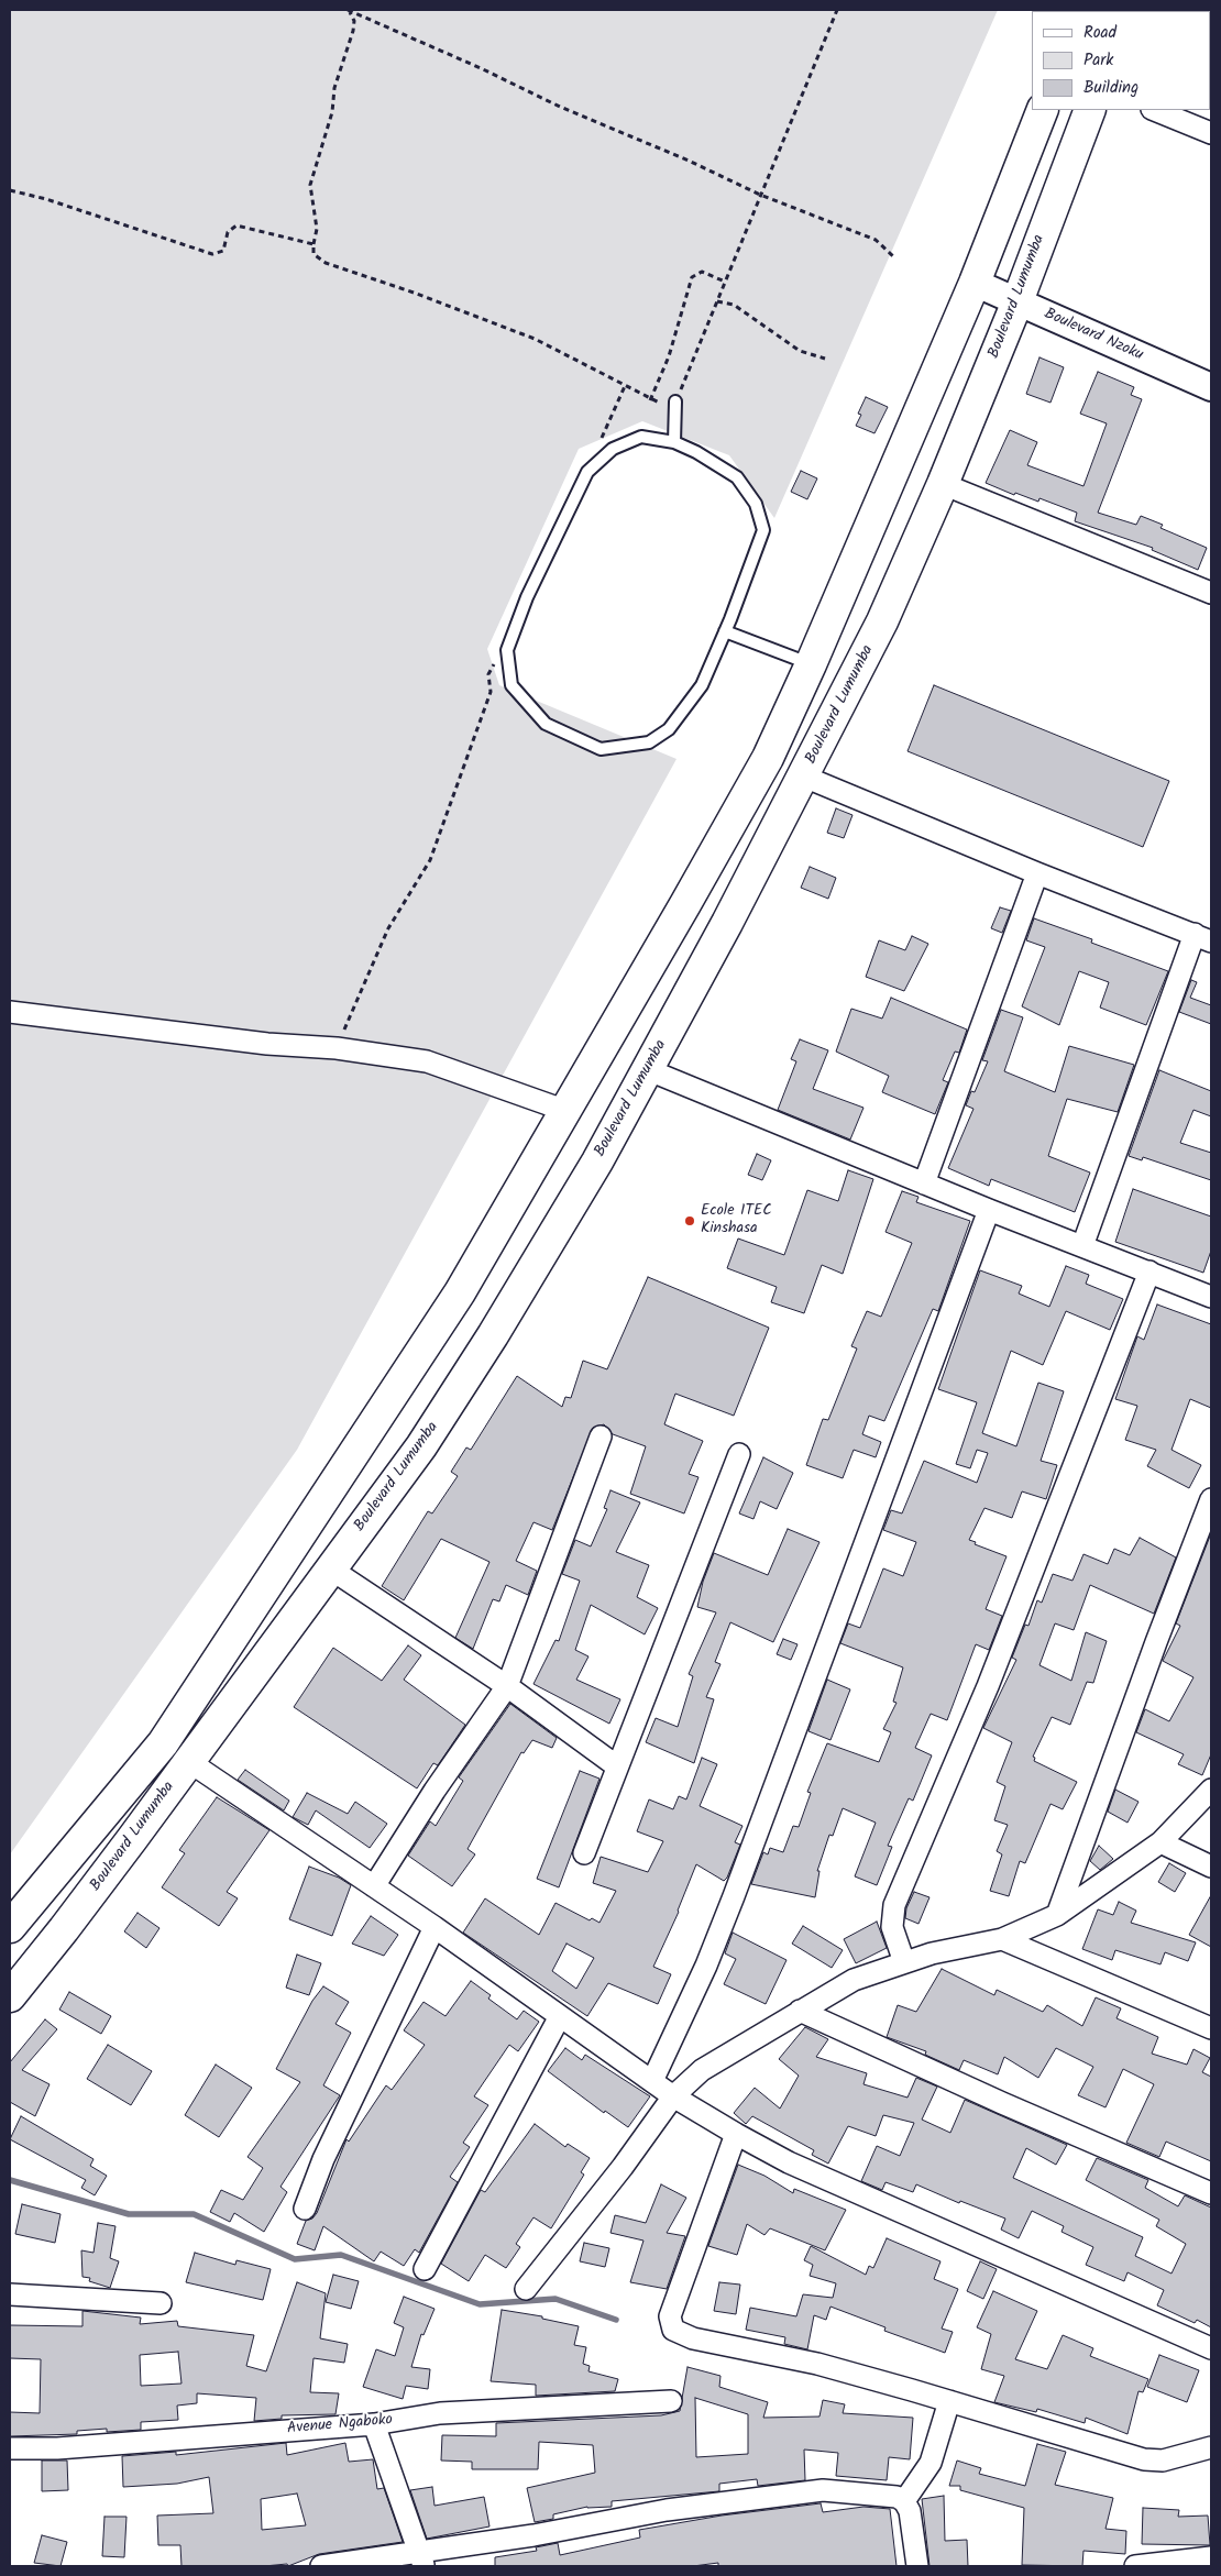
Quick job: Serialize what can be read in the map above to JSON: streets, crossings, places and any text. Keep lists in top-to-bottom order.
{
  "streets": {
    "highway": ["Boulevard Lumumba"],
    "street": ["Boulevard Nzoku", "Avenue Ngaboko"]
  },
  "crossings": [
    ["Boulevard Lumumba", "Boulevard Nzoku"]
  ],
  "places": ["Ecole ITEC Kinshasa"],
  "legend": ["Road", "Park", "Building"]
}
